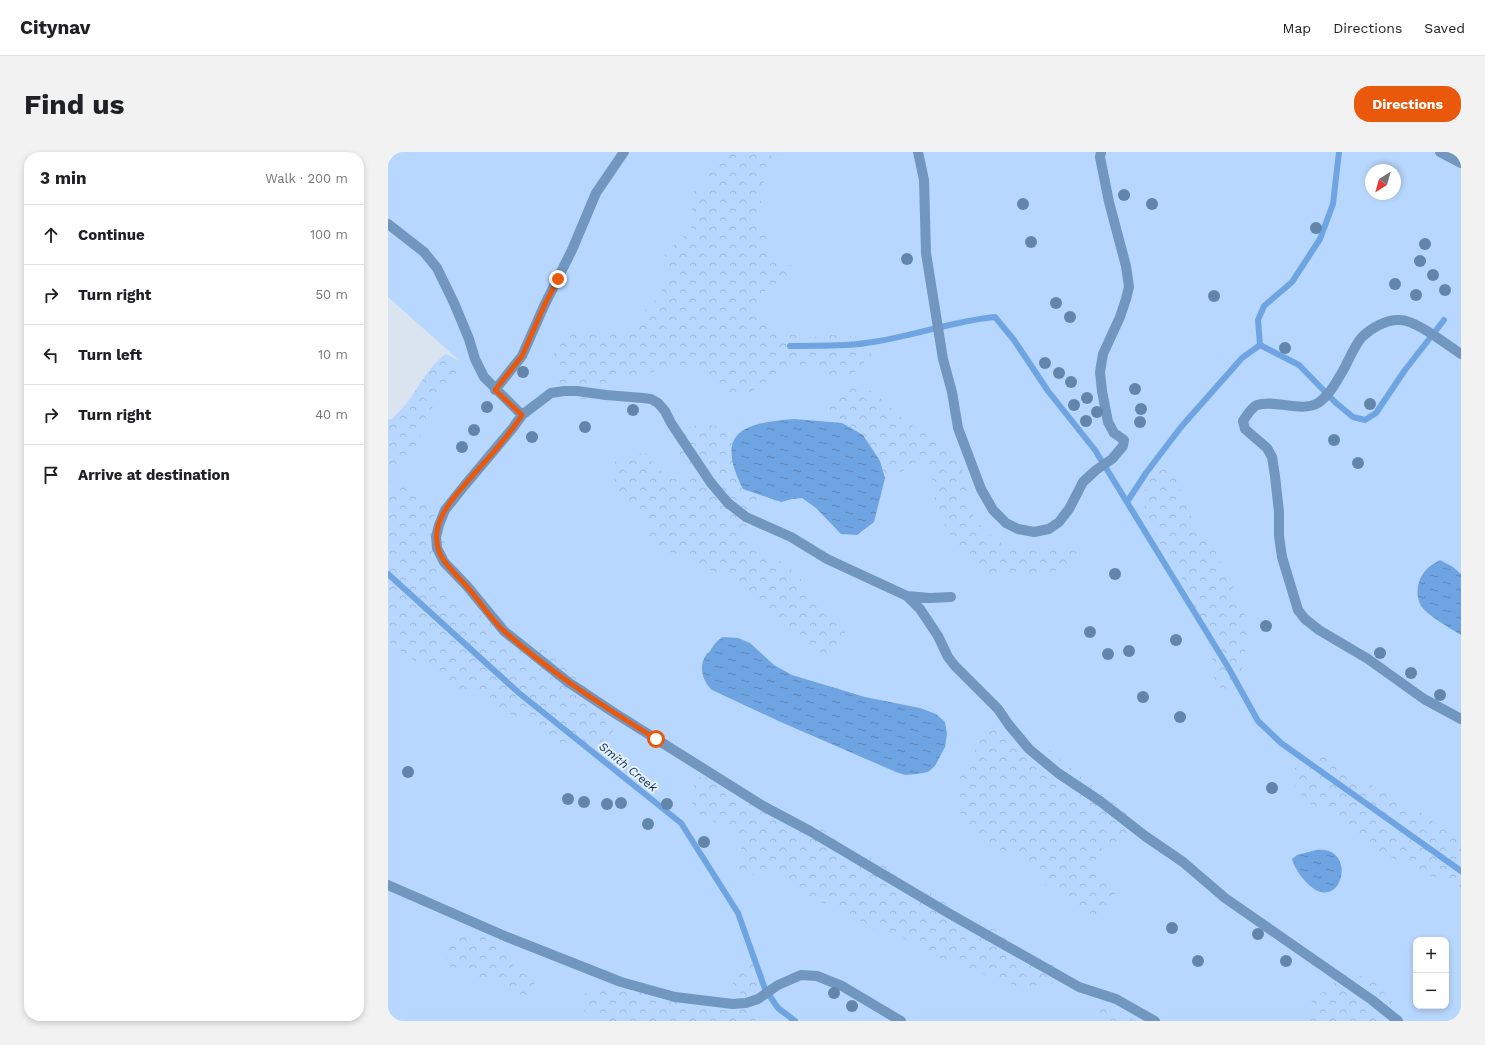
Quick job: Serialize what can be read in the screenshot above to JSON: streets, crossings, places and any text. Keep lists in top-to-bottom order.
{
  "water": ["Smith Creek"],
  "north": "bottom left",
  "page": {
    "header": "Citynav",
    "nav": ["Map", "Directions", "Saved"],
    "buttons": "Directions",
    "title": "Find us",
    "heading": ["3 min", "Walk · 200 m"],
    "list": [
      ["Continue", "100 m"],
      ["Turn right", "50 m"],
      ["Turn left", "10 m"],
      ["Turn right", "40 m"],
      "Arrive at destination"
    ],
    "map_buttons": ["+", "−"]
  }
}
